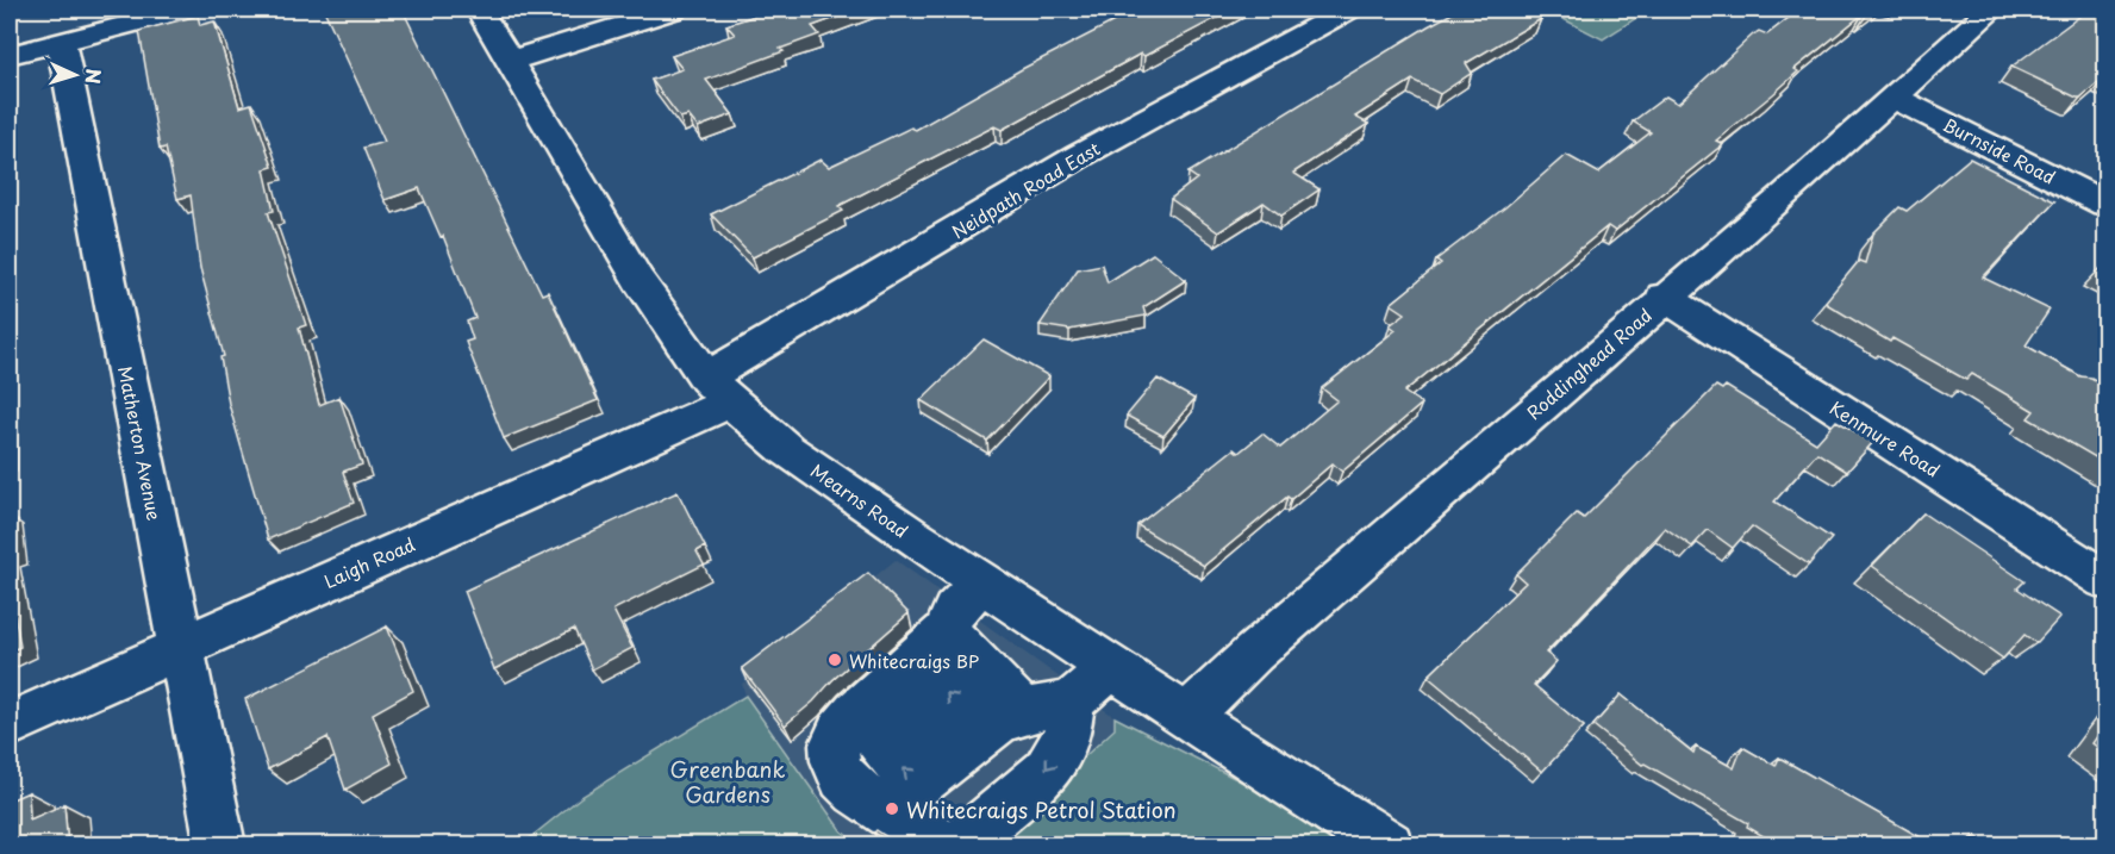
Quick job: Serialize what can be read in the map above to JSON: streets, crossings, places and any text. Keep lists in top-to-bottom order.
{
  "streets": {
    "street": [
      "Burnside Road",
      "Neidpath Road East",
      "Roddinghead Road",
      "Kenmure Road",
      "Matherton Avenue",
      "Mearns Road",
      "Laigh Road"
    ]
  },
  "crossings": [
    ["Burnside Road", "Roddinghead Road"],
    ["Neidpath Road East", "Mearns Road"],
    ["Neidpath Road East", "Laigh Road"],
    ["Roddinghead Road", "Kenmure Road"],
    ["Roddinghead Road", "Mearns Road"],
    ["Matherton Avenue", "Laigh Road"],
    ["Mearns Road", "Laigh Road"]
  ],
  "parks": ["Greenbank Gardens"],
  "places": ["Whitecraigs BP", "Whitecraigs Petrol Station"],
  "north": "right"
}
